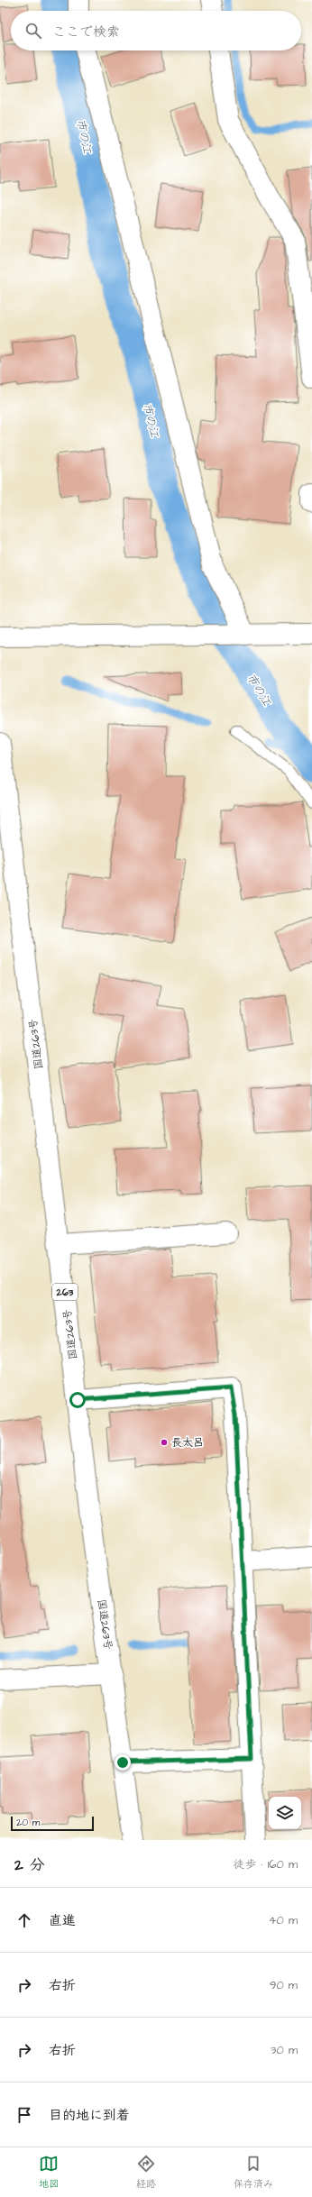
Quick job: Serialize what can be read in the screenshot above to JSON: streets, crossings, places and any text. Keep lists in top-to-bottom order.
{
  "streets": {
    "main road": ["国道263号", "263"]
  },
  "water": ["市の江"],
  "places": ["長太呂"],
  "scale_bar": "20 m",
  "page": {
    "search": "ここで検索",
    "scale": "20 m",
    "heading": ["2 分", "徒歩 · 160 m"],
    "list": [
      ["直進", "40 m"],
      ["右折", "90 m"],
      ["右折", "30 m"],
      "目的地に到着"
    ],
    "nav": ["地図", "経路", "保存済み"]
  }
}
